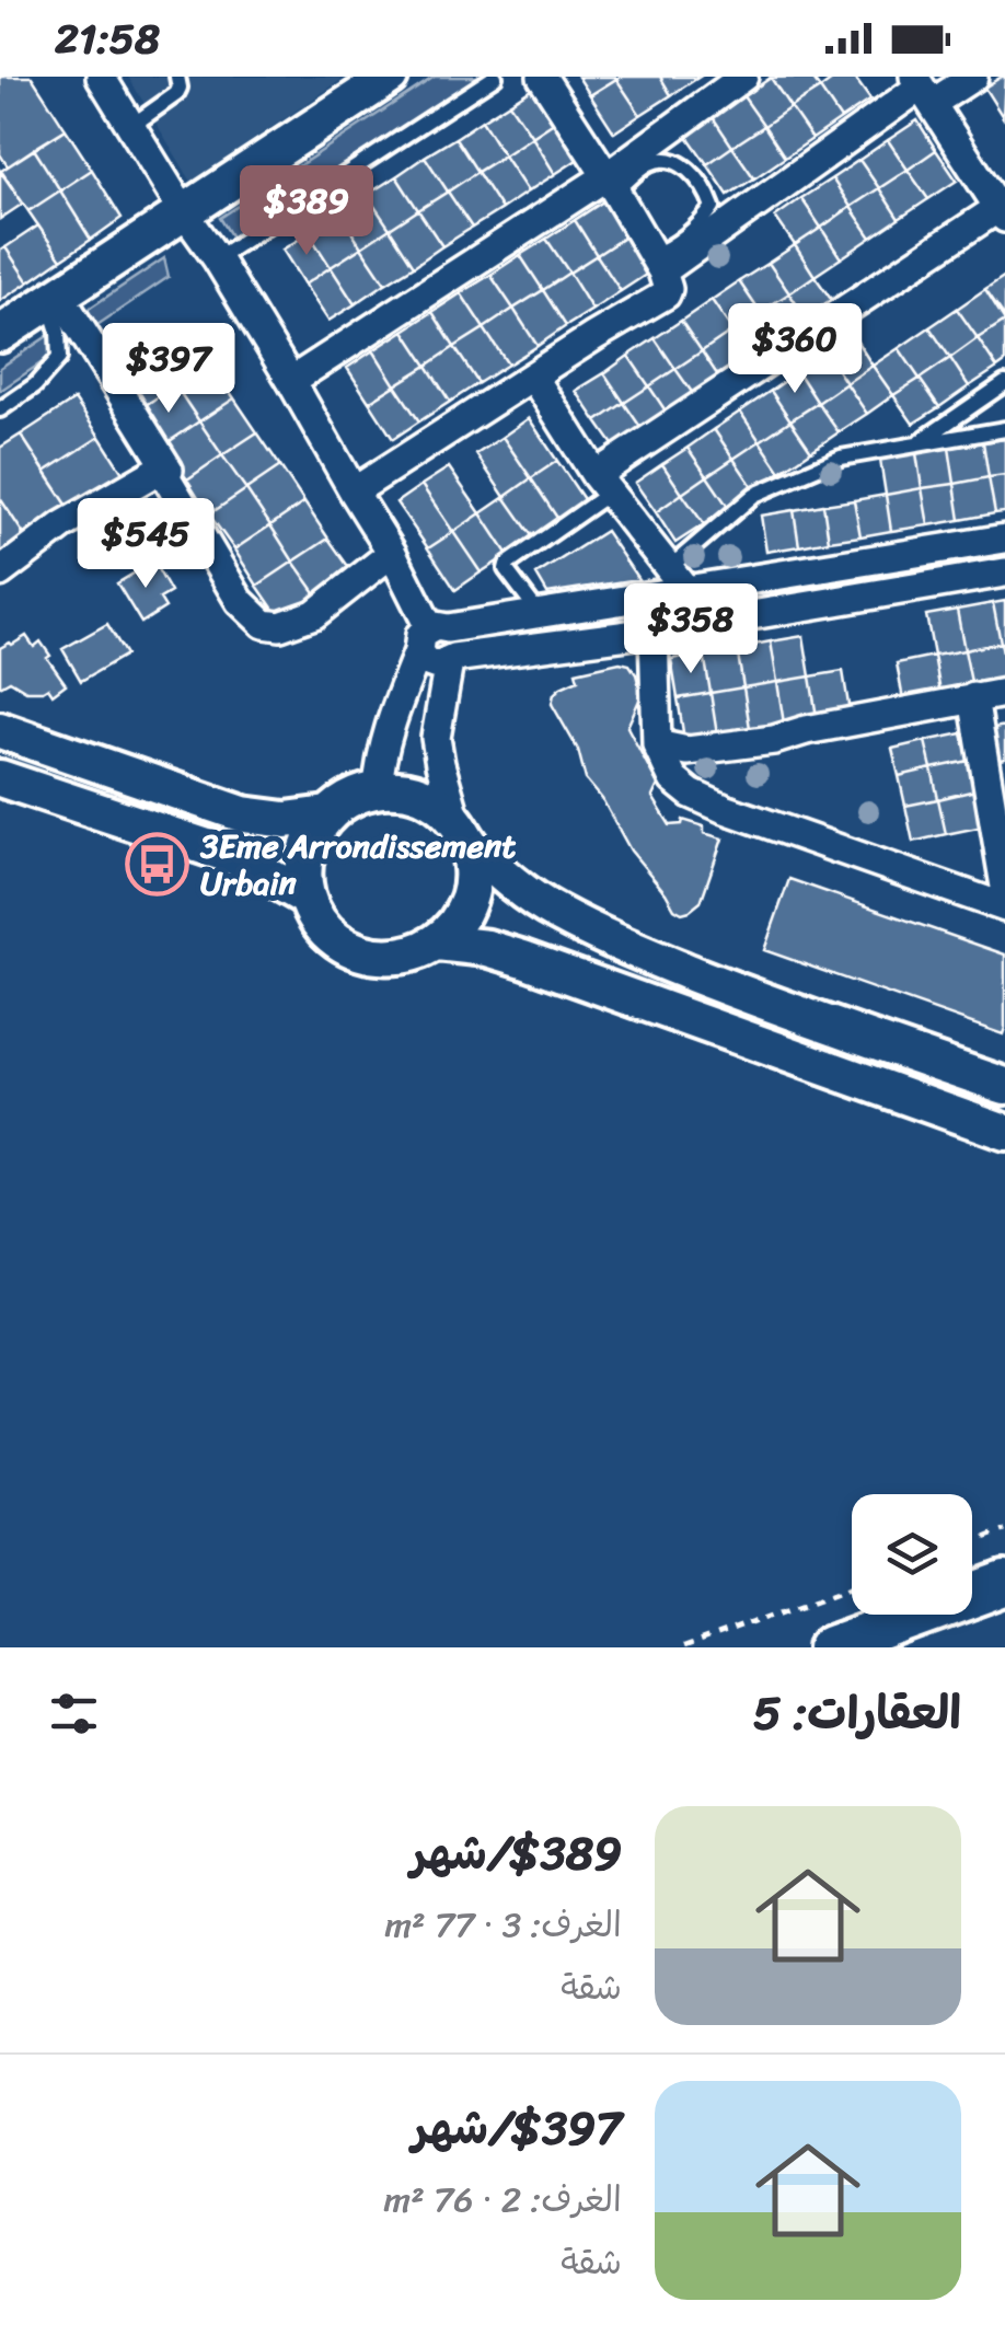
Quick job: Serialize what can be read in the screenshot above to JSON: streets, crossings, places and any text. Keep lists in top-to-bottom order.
{
  "places": {
    "bus stop": ["3Eme Arrondissement Urbain"]
  },
  "page": {
    "status": "21:58",
    "price": [
      "$389",
      "$360",
      "$397",
      "$545",
      "$358"
    ],
    "heading": "العقارات: 5",
    "list": [
      {
        "name": "$389/شهر",
        "note": "الغرف: 3 · 77 m² · شقة"
      },
      {
        "name": "$397/شهر",
        "note": "الغرف: 2 · 76 m² · شقة"
      }
    ]
  }
}
